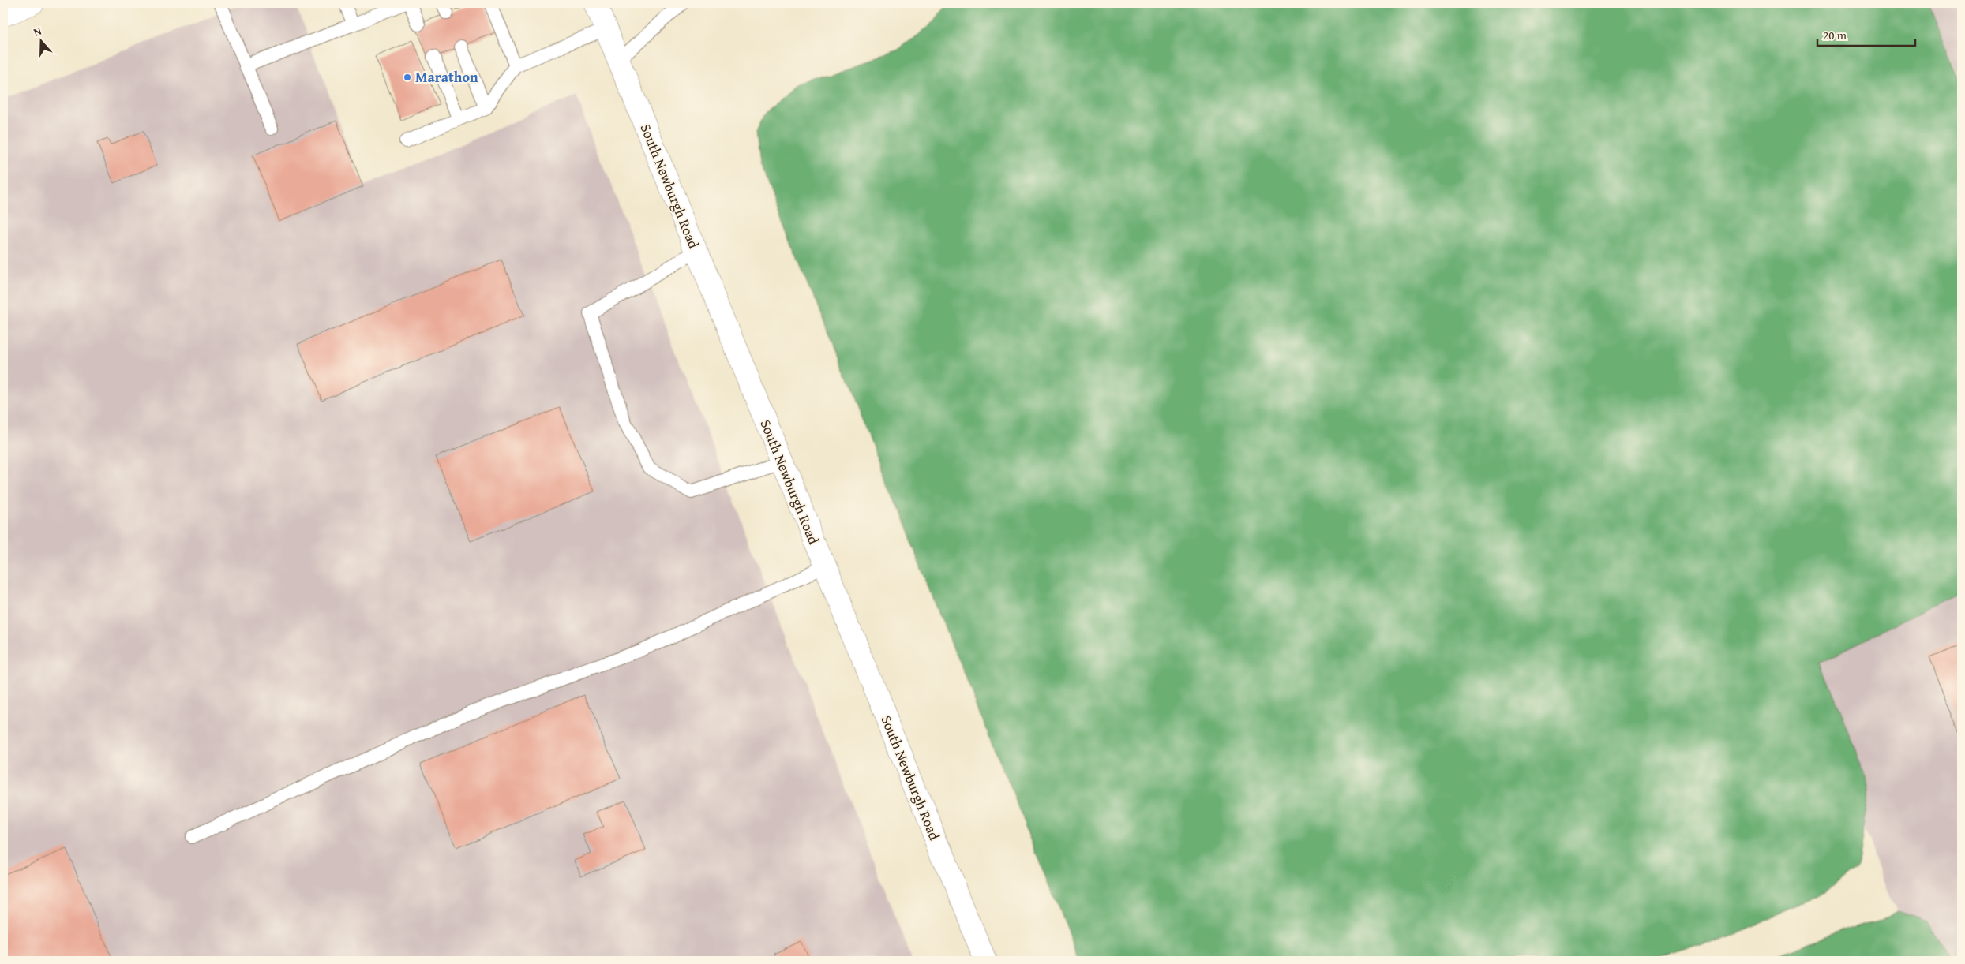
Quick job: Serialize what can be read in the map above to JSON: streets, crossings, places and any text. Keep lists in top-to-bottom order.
{
  "streets": {
    "main road": ["South Newburgh Road"]
  },
  "places": ["Marathon"],
  "scale_bar": "20 m",
  "north": "top"
}
